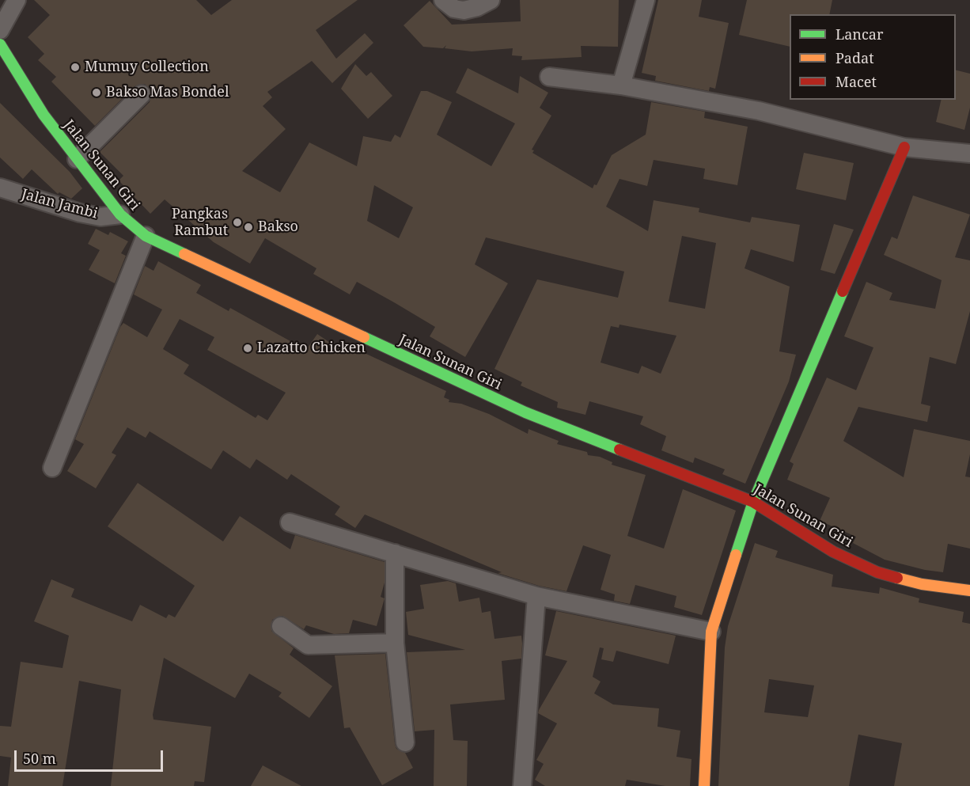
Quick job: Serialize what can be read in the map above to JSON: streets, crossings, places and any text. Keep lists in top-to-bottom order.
{
  "streets": {
    "street": ["Jalan Sunan Giri", "Jalan Jambi"]
  },
  "crossings": [
    ["Jalan Sunan Giri", "Jalan Jambi"]
  ],
  "places": [
    "Mumuy Collection",
    "Bakso Mas Bondel",
    "Pangkas Rambut",
    "Bakso",
    "Lazatto Chicken"
  ],
  "legend": ["Lancar", "Padat", "Macet"],
  "scale_bar": "50 m"
}
